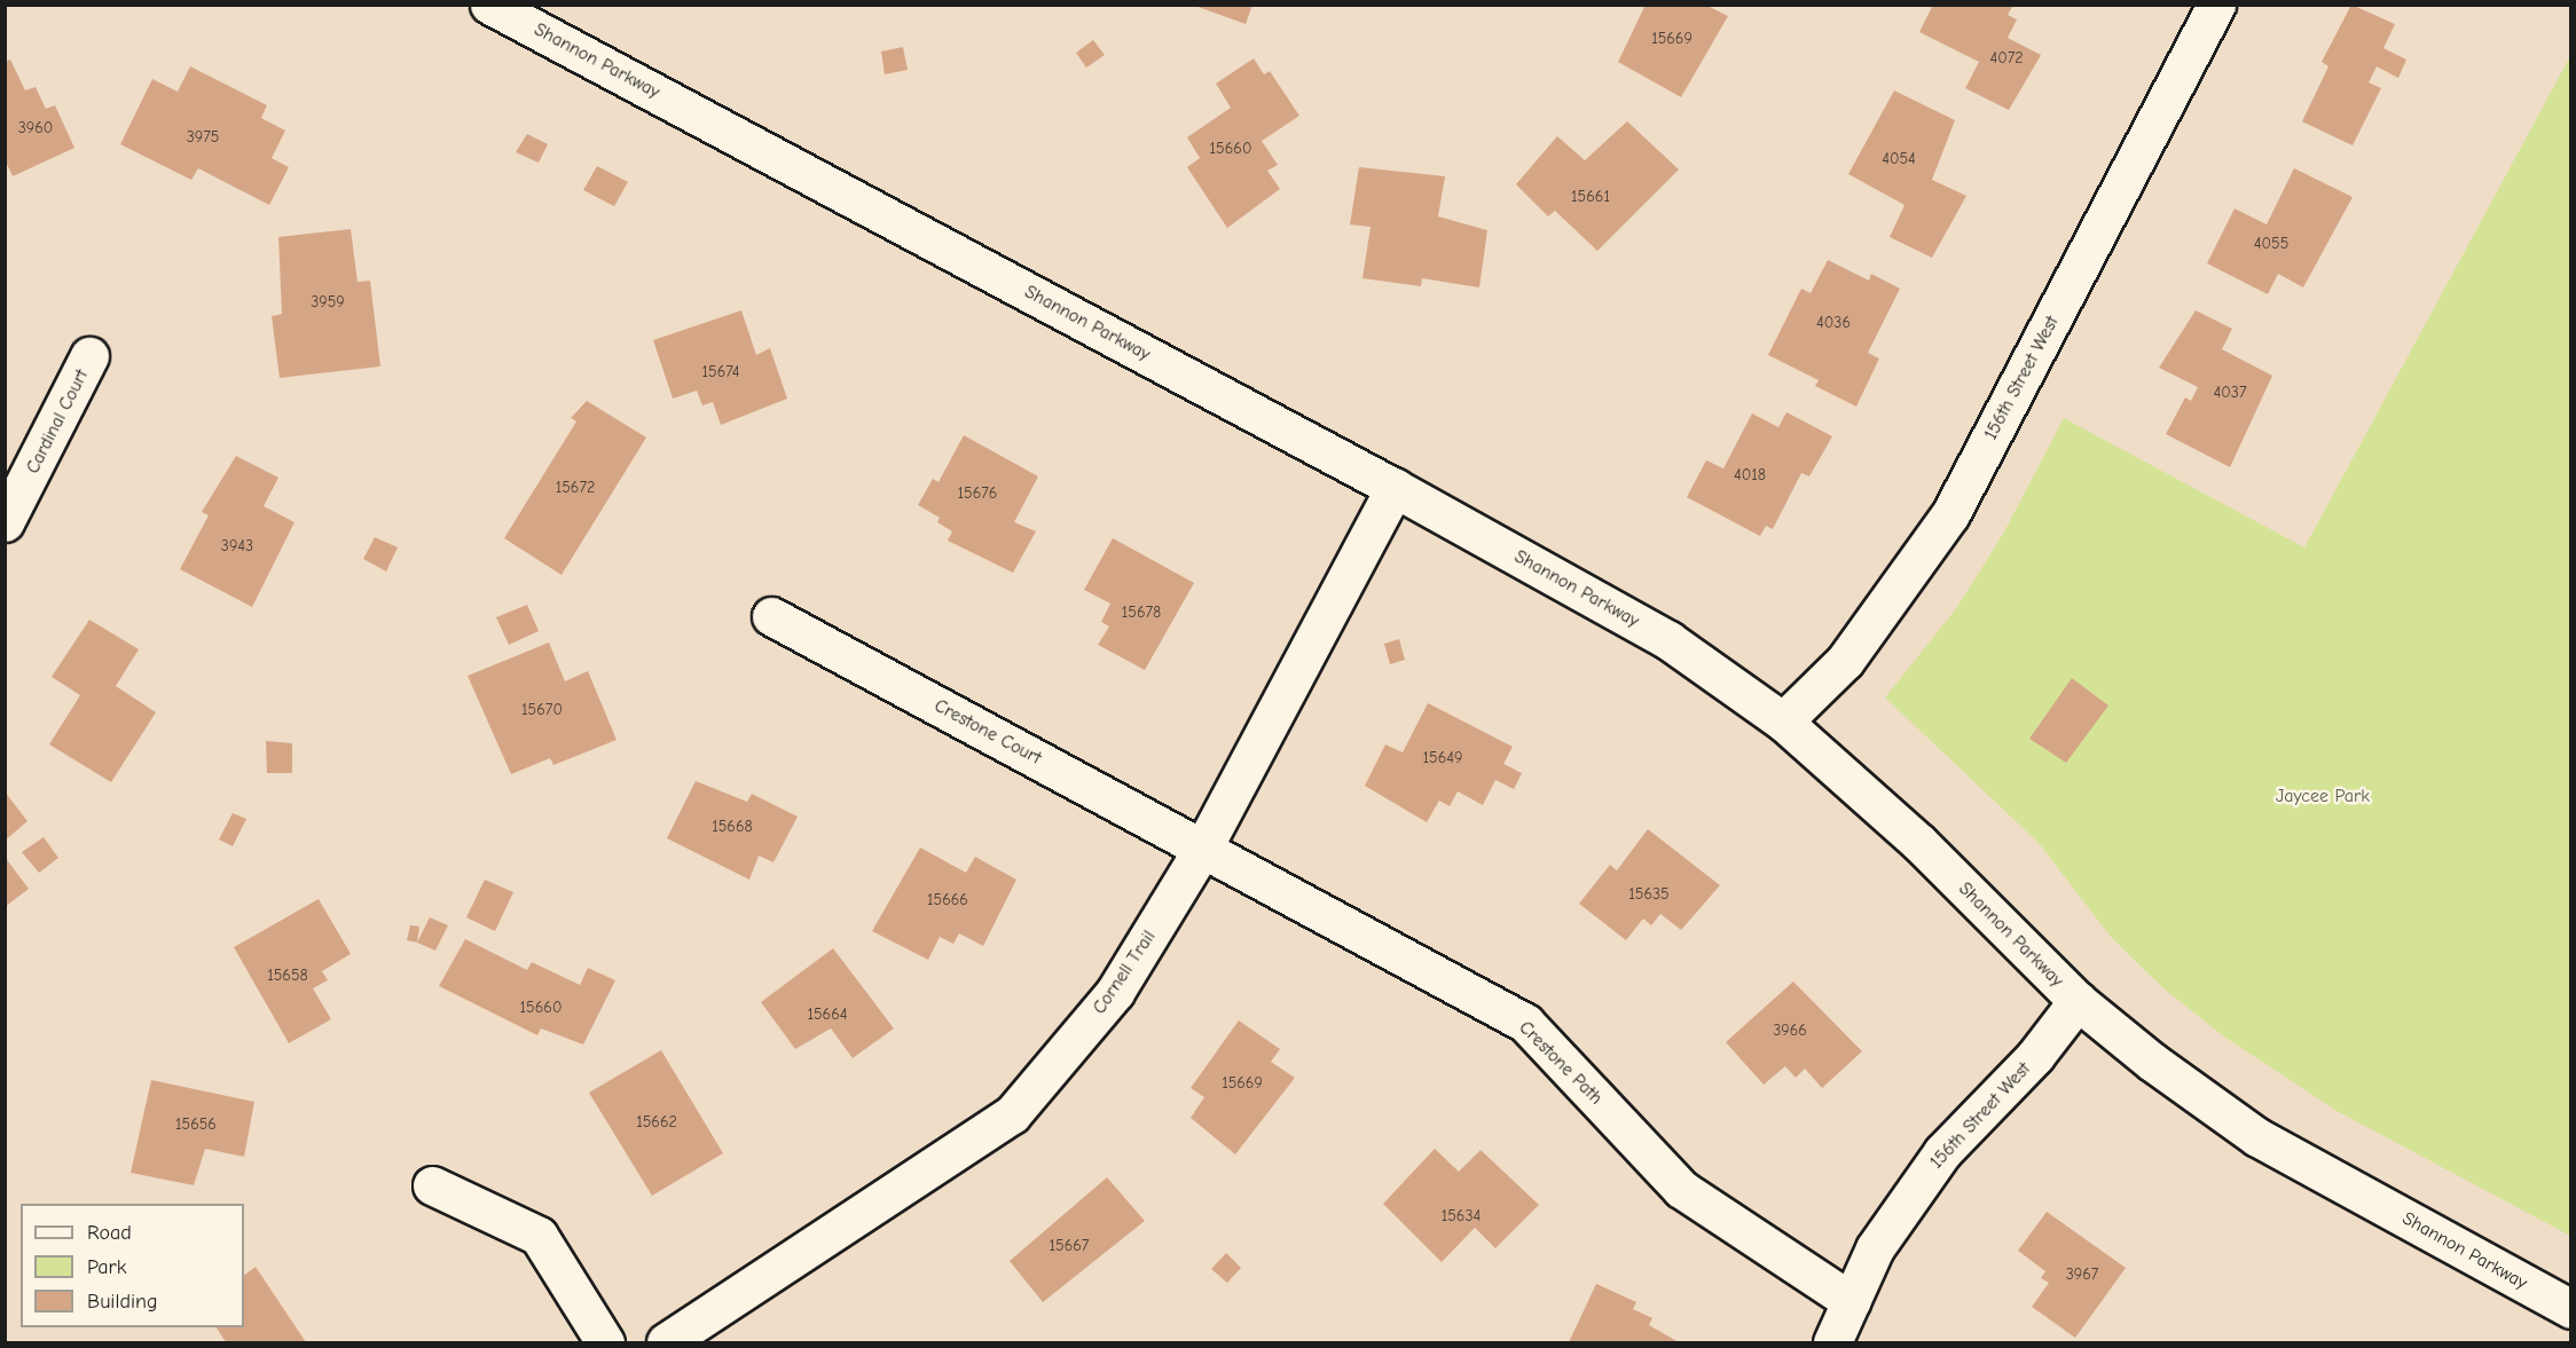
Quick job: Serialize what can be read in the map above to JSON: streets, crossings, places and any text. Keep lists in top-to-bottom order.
{
  "streets": {
    "street": [
      "Shannon Parkway",
      "156th Street West",
      "Cardinal Court",
      "Crestone Court",
      "Cornell Trail",
      "Crestone Path"
    ]
  },
  "crossings": [
    ["Shannon Parkway", "156th Street West"],
    ["Shannon Parkway", "Cornell Trail"],
    ["156th Street West", "Crestone Path"],
    ["Crestone Court", "Cornell Trail"],
    ["Crestone Court", "Crestone Path"],
    ["Cornell Trail", "Crestone Path"]
  ],
  "parks": ["Jaycee Park"],
  "house_numbers": [
    "15669",
    "4072",
    "3960",
    "3975",
    "15660",
    "4054",
    "15661",
    "4055",
    "3959",
    "4036",
    "15674",
    "4037",
    "4018",
    "15672",
    "15676",
    "3943",
    "15678",
    "15670",
    "15649",
    "15668",
    "15635",
    "15666",
    "15658",
    "15660",
    "15664",
    "3966",
    "15669",
    "15662",
    "15656",
    "15634",
    "15667",
    "3967"
  ],
  "legend": ["Road", "Park", "Building"]
}
